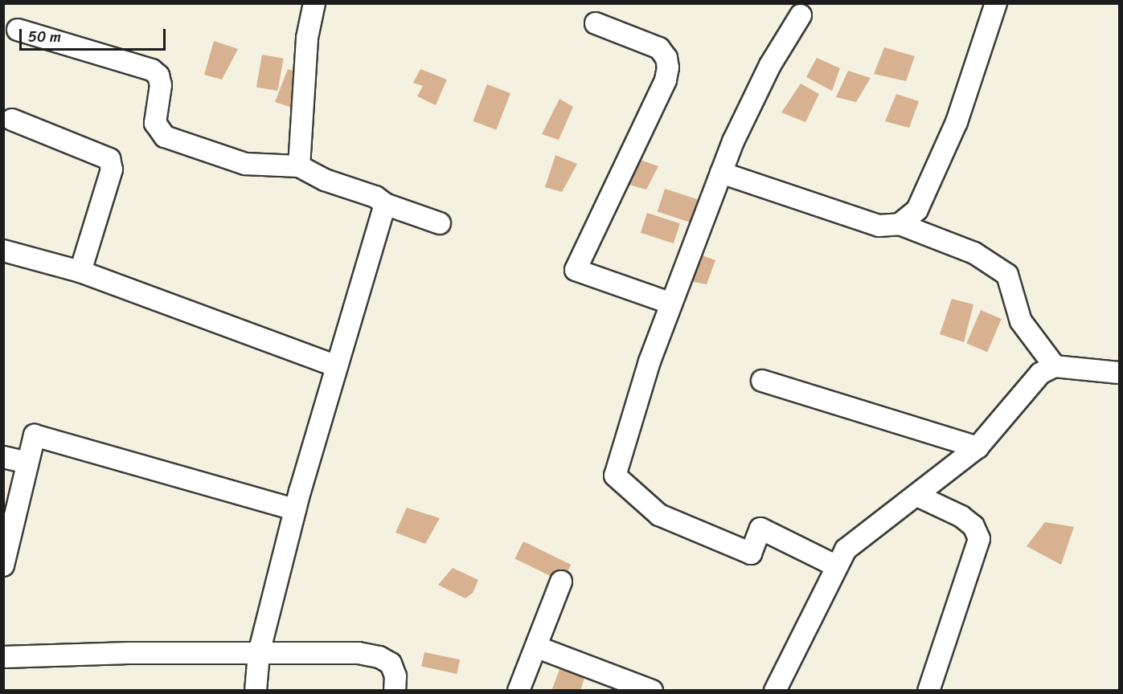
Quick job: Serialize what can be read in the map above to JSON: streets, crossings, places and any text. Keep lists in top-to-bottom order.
{
  "scale_bar": "50 m"
}
